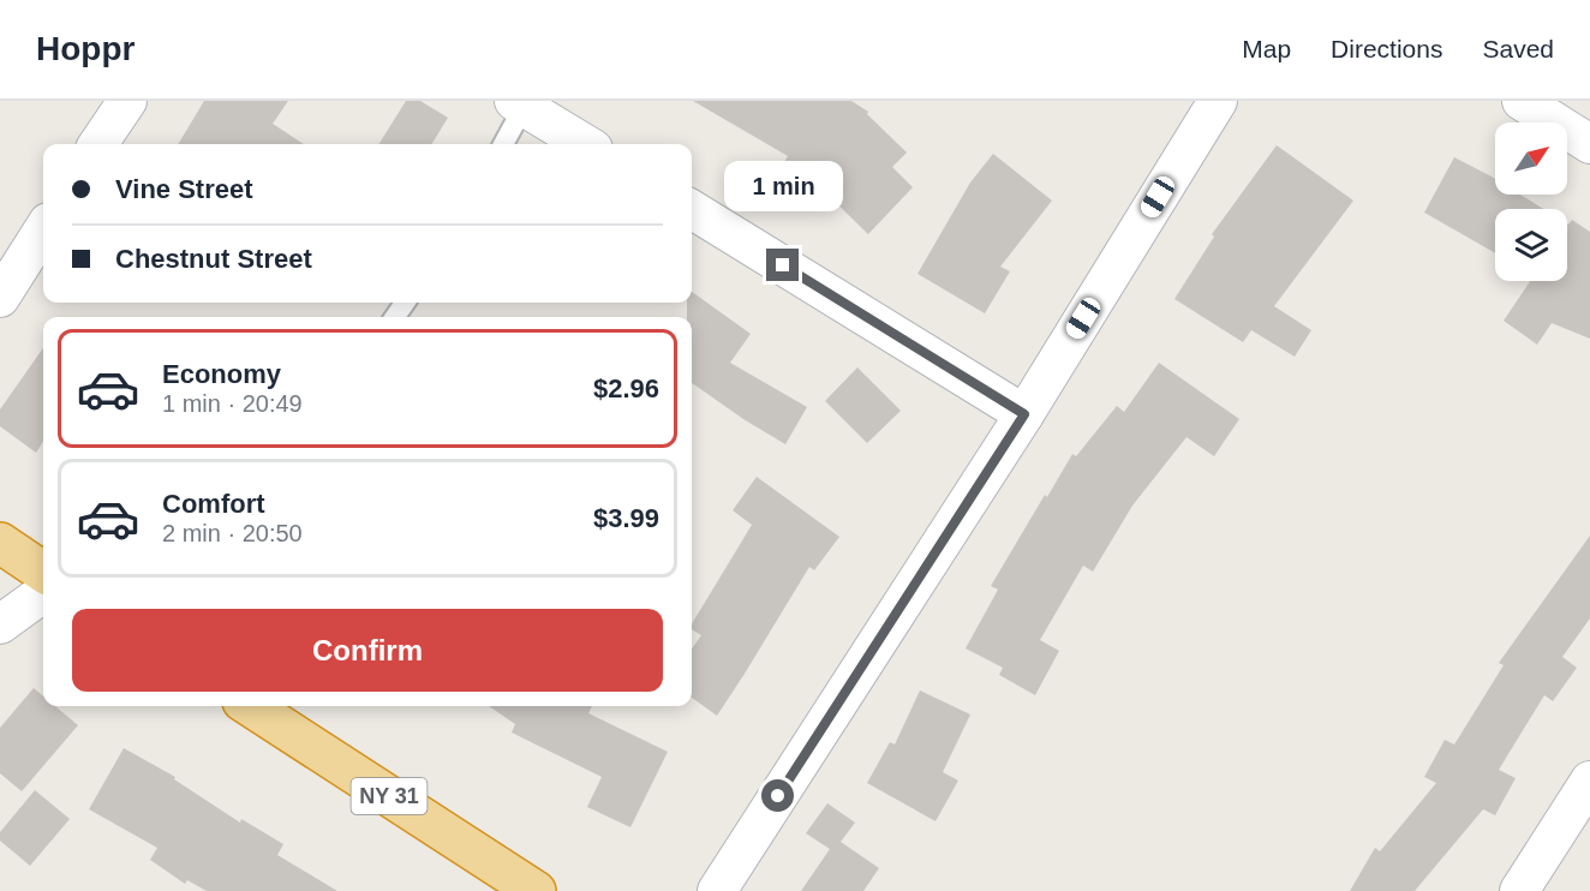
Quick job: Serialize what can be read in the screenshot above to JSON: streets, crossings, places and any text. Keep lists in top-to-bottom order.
{
  "streets": {
    "highway": ["NY 31"]
  },
  "north": "top right",
  "page": {
    "header": "Hoppr",
    "nav": ["Map", "Directions", "Saved"],
    "banner": ["Vine Street", "Chestnut Street"],
    "bubble": "1 min",
    "list": [
      {
        "name": "Economy",
        "note": "1 min · 20:49",
        "value": "$2.96"
      },
      {
        "name": "Comfort",
        "note": "2 min · 20:50",
        "value": "$3.99"
      }
    ],
    "buttons": "Confirm"
  }
}
